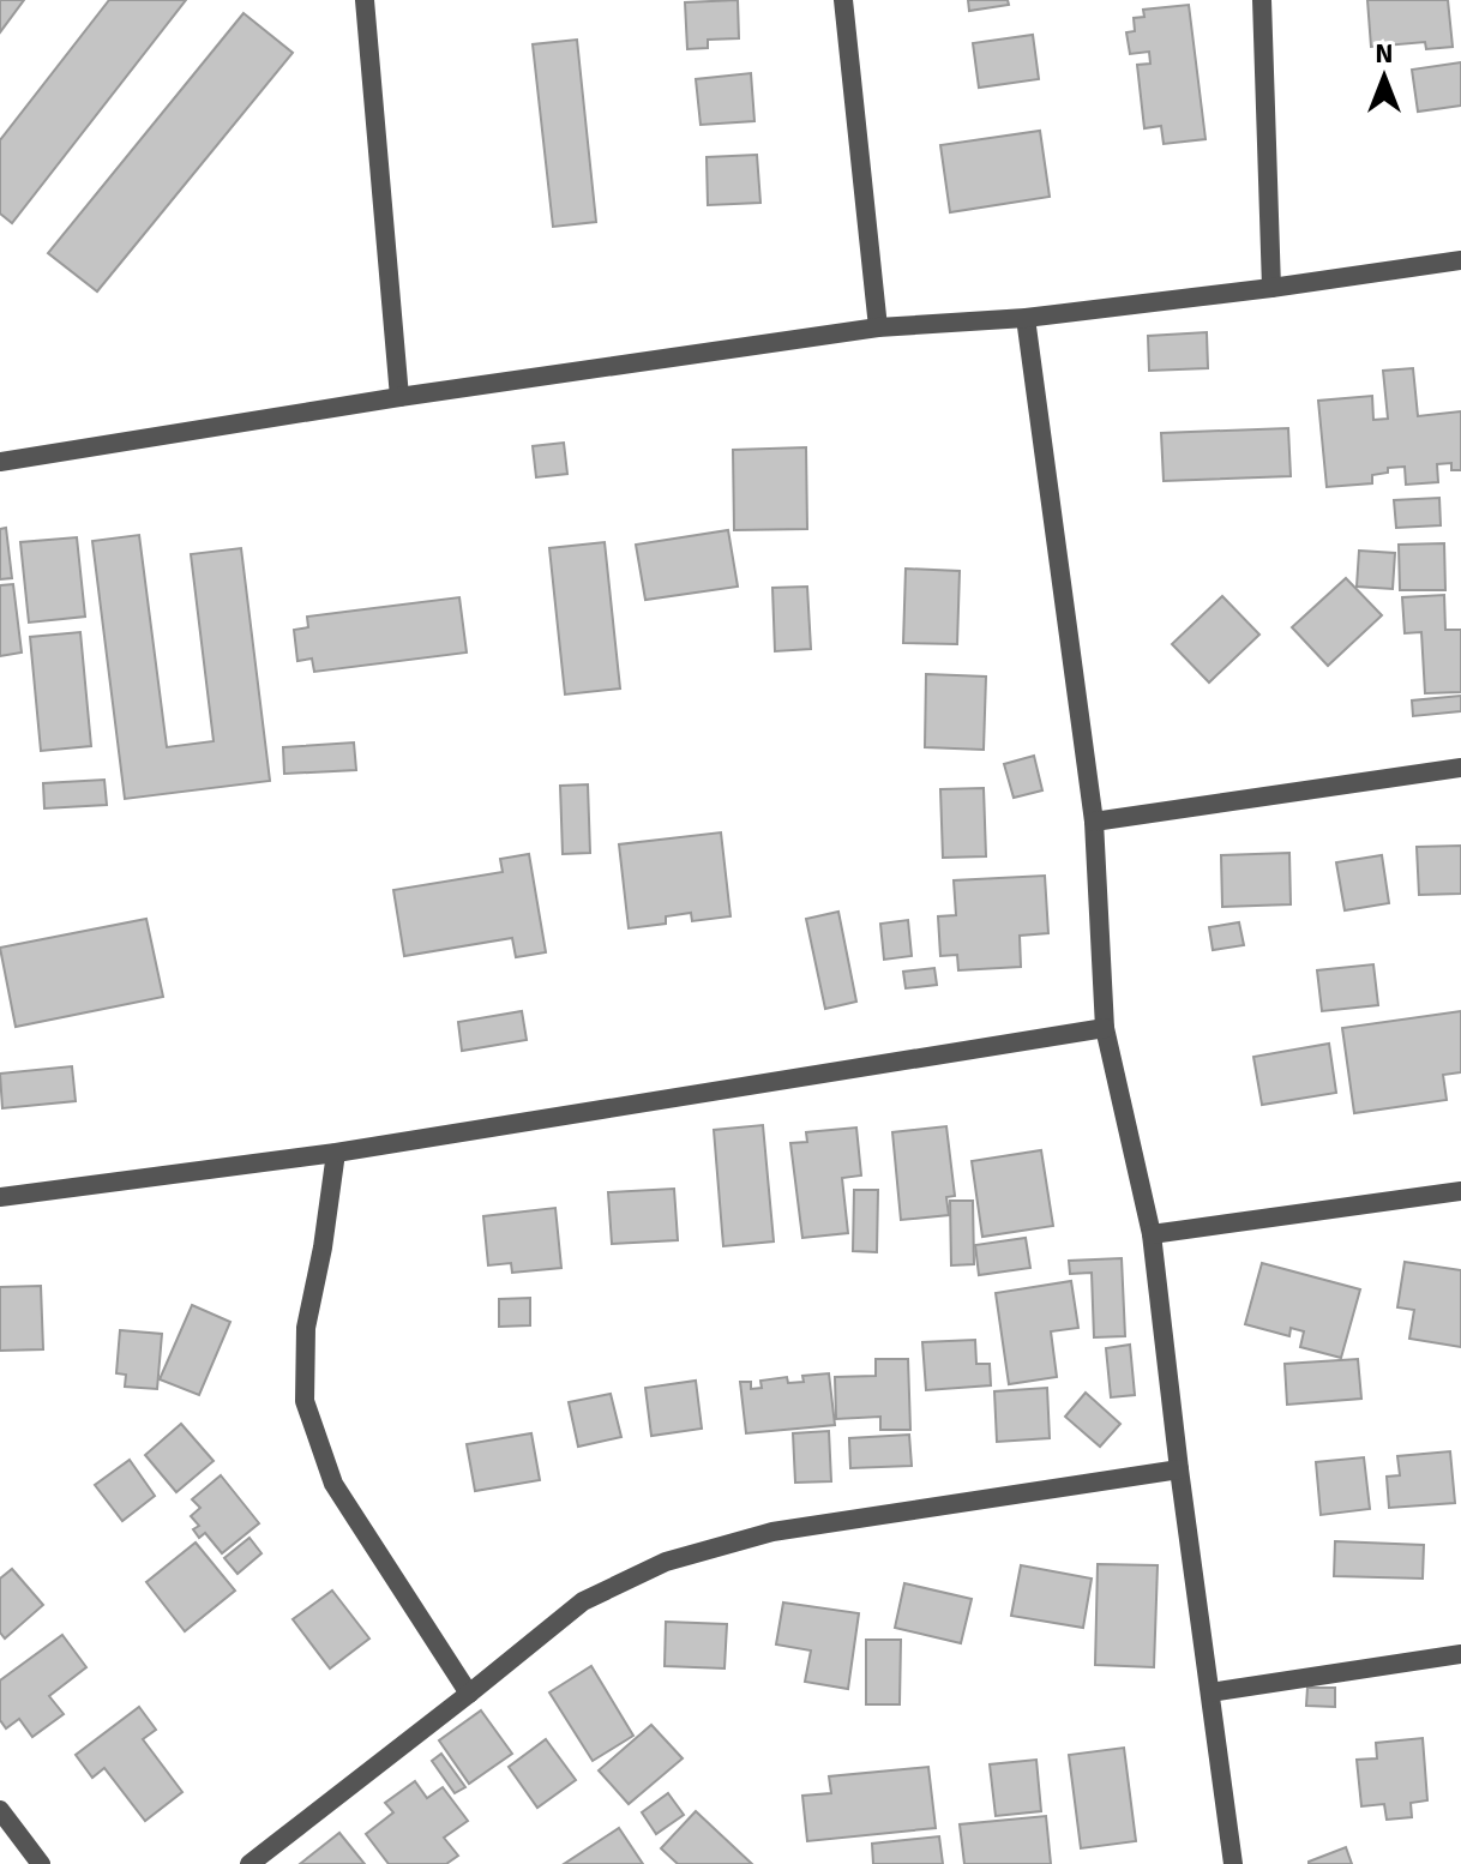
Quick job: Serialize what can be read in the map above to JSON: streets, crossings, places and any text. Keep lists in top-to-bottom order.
{
  "north": "top"
}
